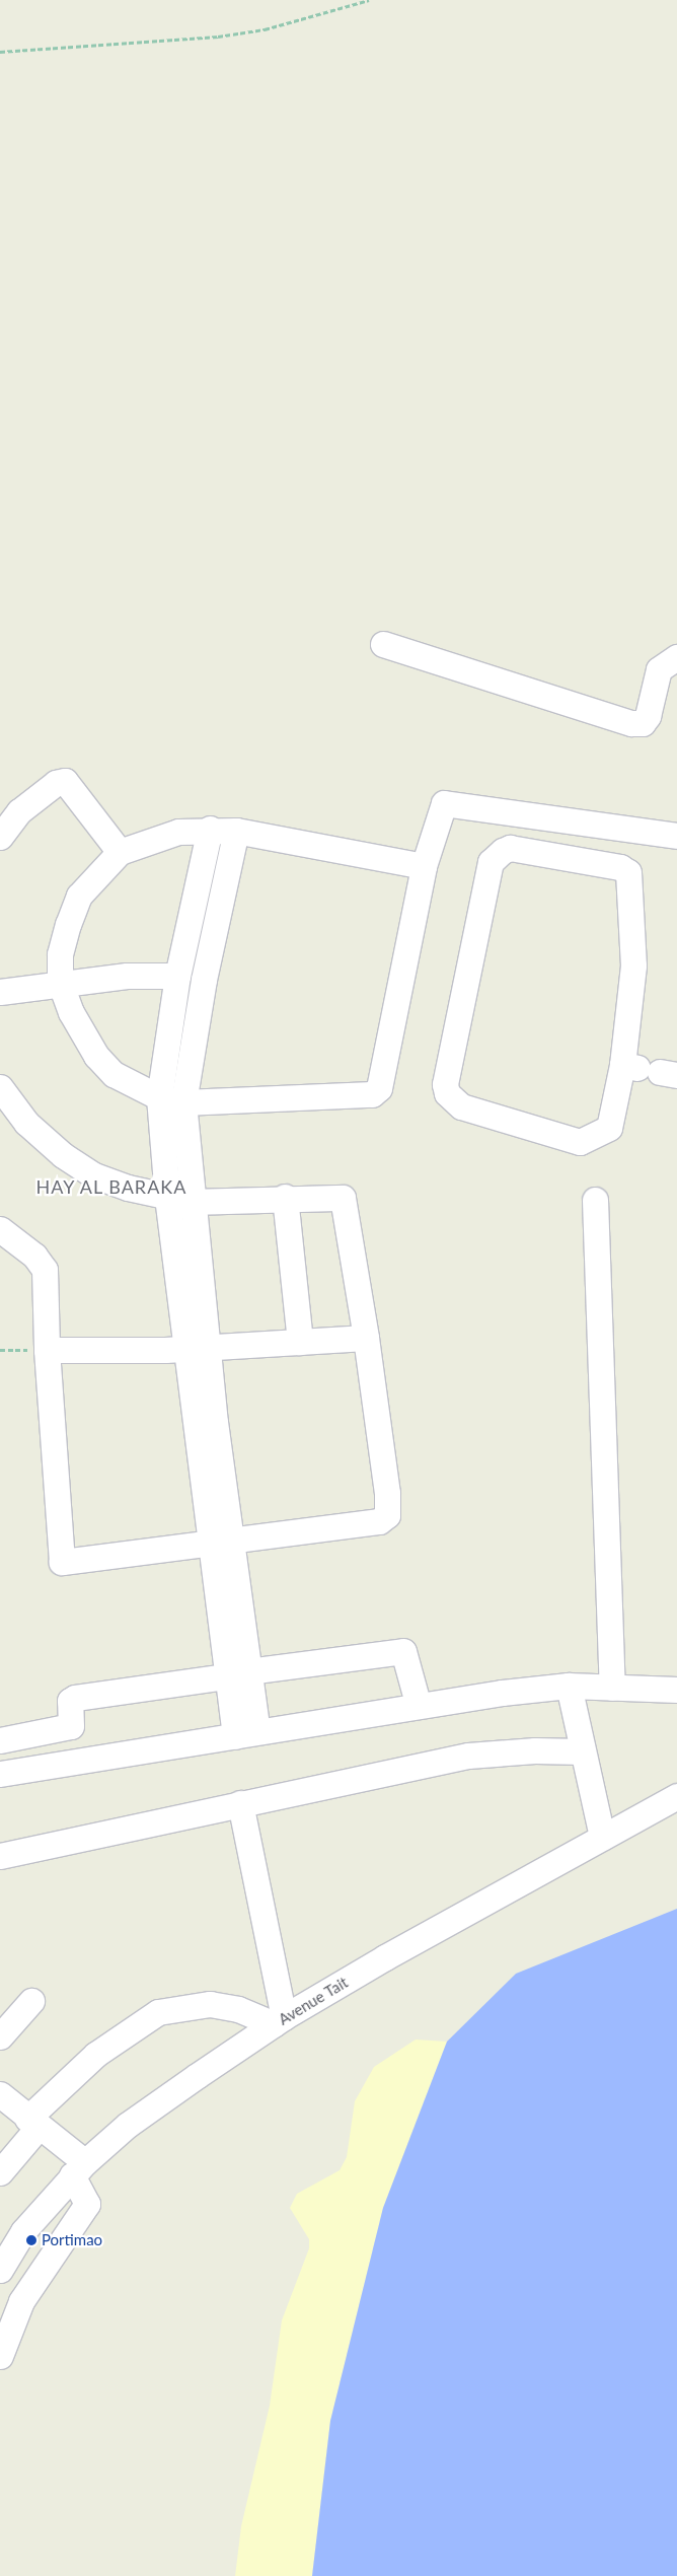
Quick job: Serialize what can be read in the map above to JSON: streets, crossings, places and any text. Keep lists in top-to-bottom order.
{
  "streets": {
    "street": ["Avenue Tait"]
  },
  "districts": ["HAY AL BARAKA"],
  "places": ["Portimao"]
}
